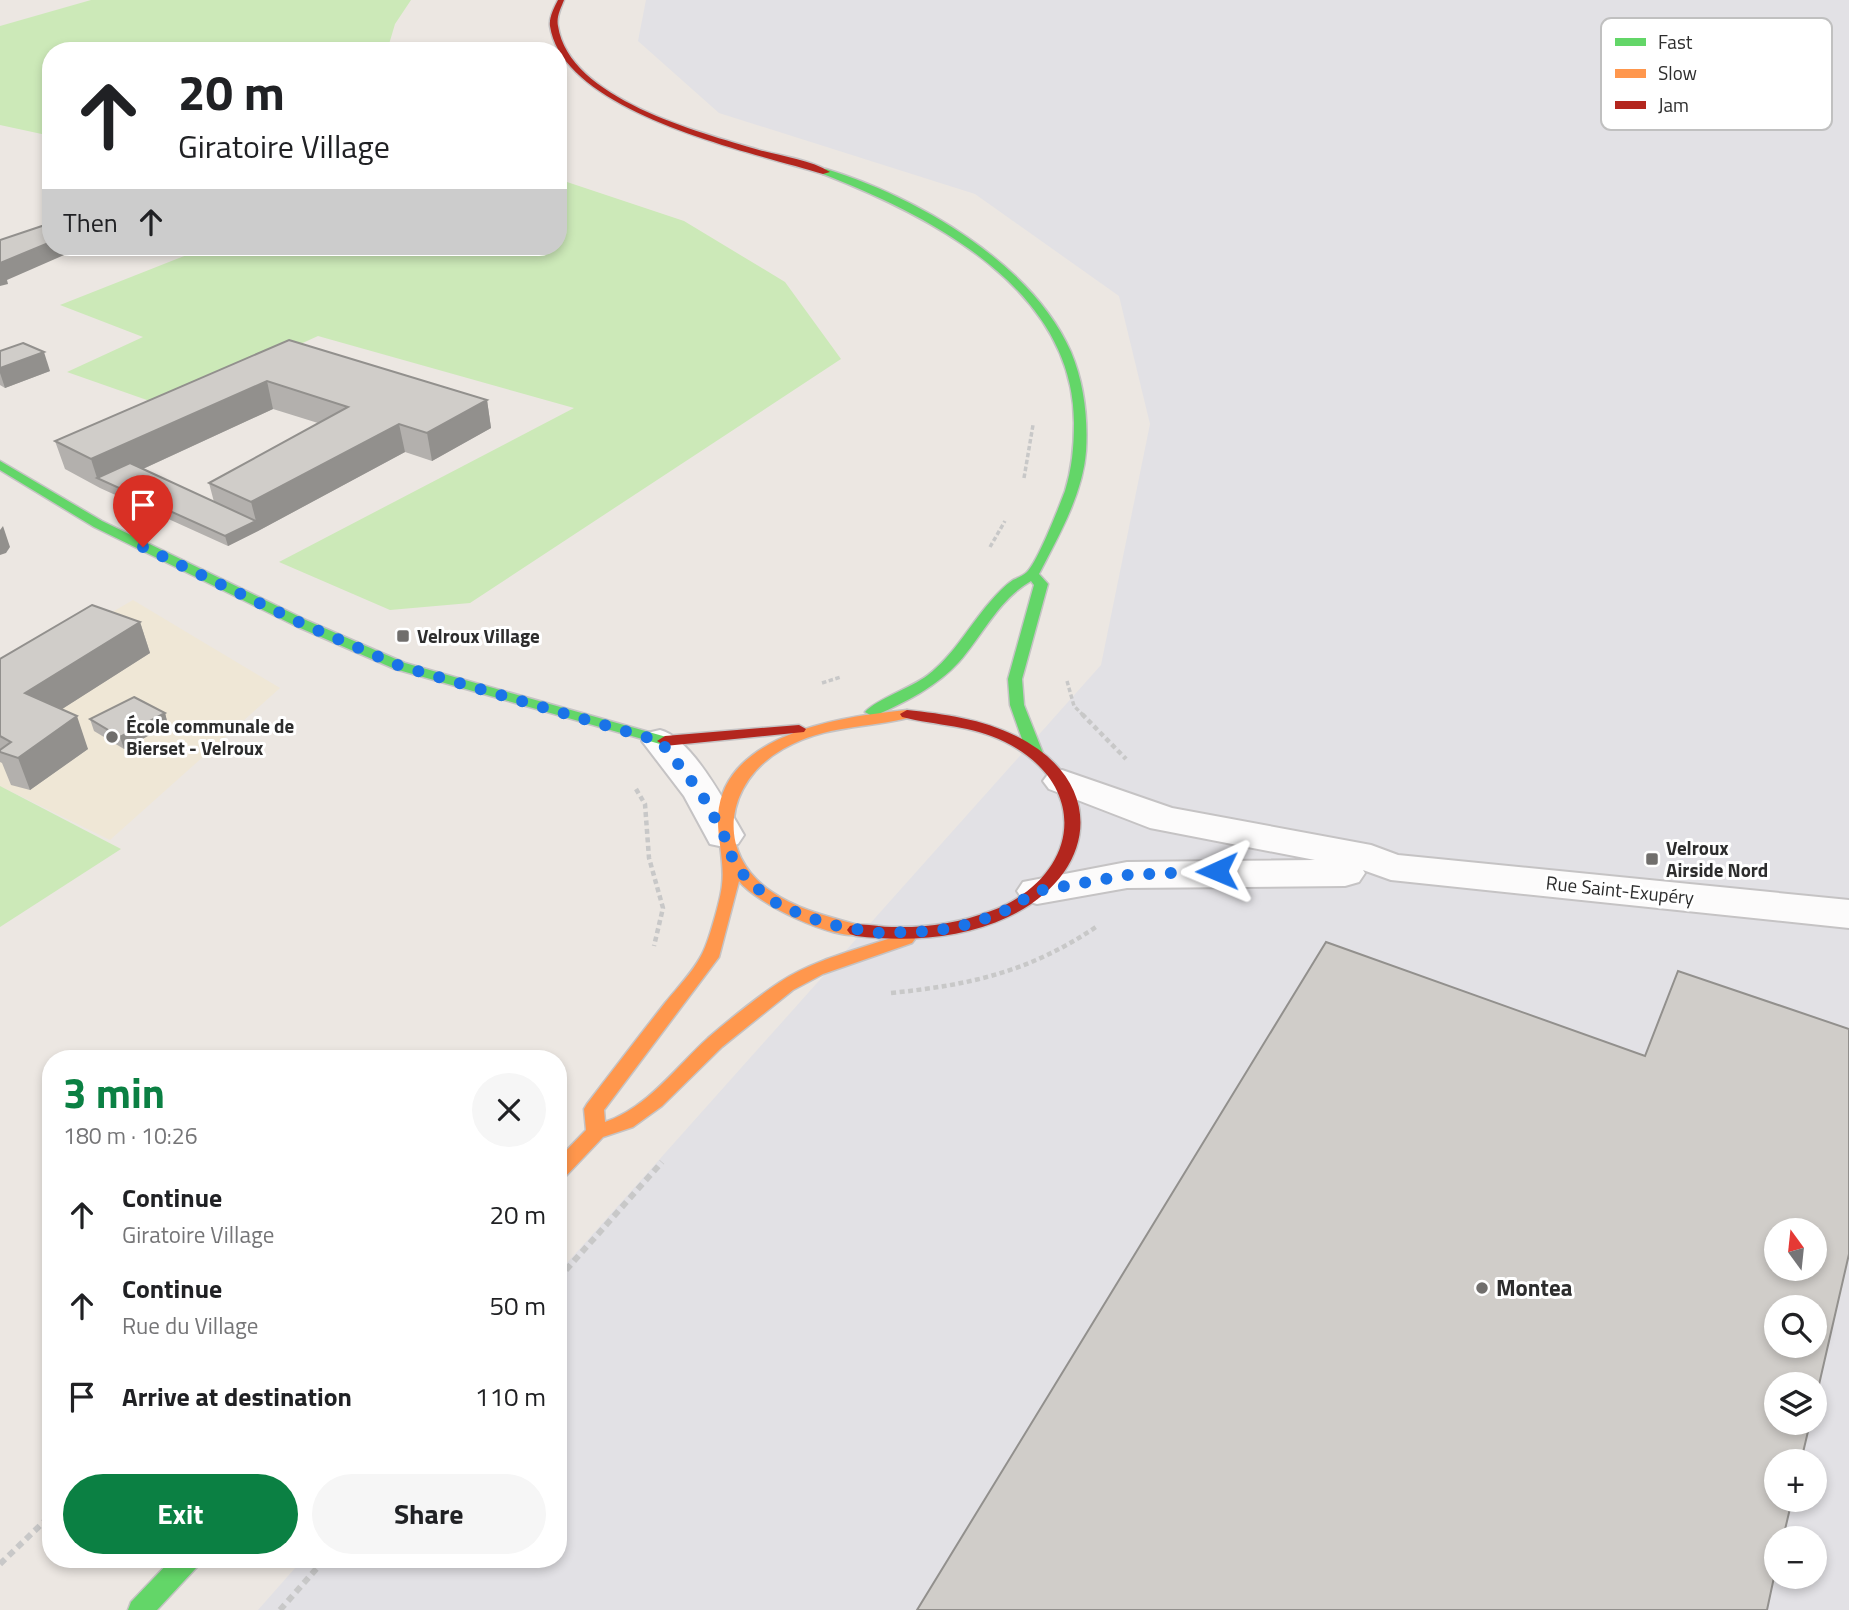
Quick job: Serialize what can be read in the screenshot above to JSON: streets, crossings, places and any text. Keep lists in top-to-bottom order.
{
  "streets": {
    "street": ["Rue Saint-Exupéry"]
  },
  "places": {
    "transit": ["Velroux Village", "Velroux Airside Nord"],
    "other": ["École communale de Bierset - Velroux", "Montea"]
  },
  "legend": ["Fast", "Slow", "Jam"],
  "north": "top",
  "page": {
    "turn": ["20 m", "Giratoire Village"],
    "then": "Then",
    "heading": ["3 min", "180 m · 10:26"],
    "list": [
      {
        "name": "Continue",
        "note": "Giratoire Village",
        "value": "20 m"
      },
      {
        "name": "Continue",
        "note": "Rue du Village",
        "value": "50 m"
      },
      {
        "name": "Arrive at destination",
        "value": "110 m"
      }
    ],
    "map_buttons": ["+", "−"],
    "buttons": ["Exit", "Share"]
  }
}
